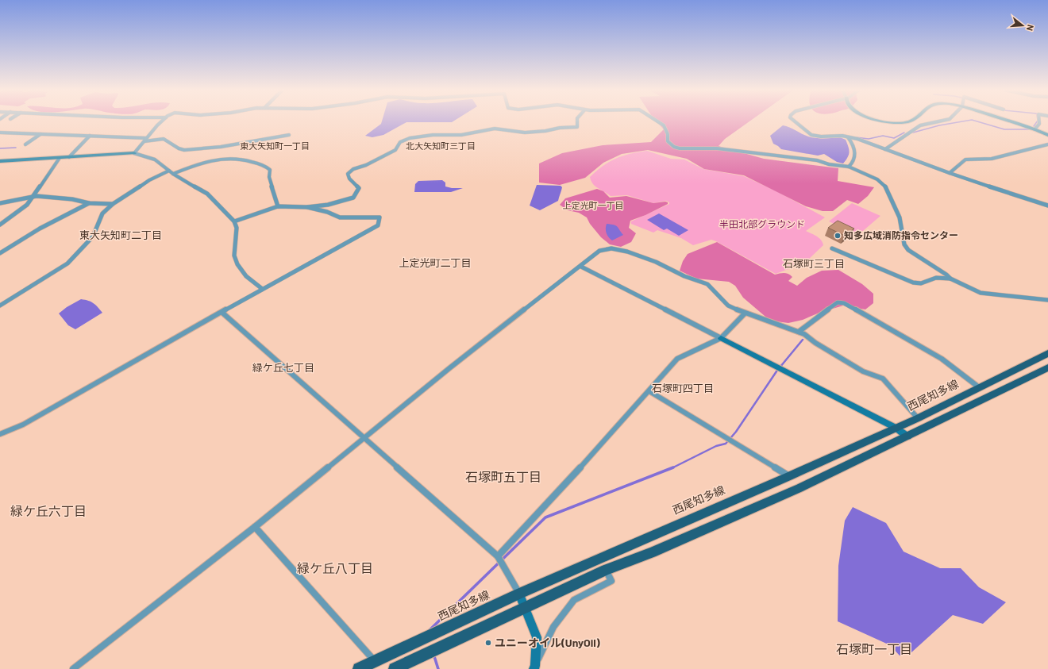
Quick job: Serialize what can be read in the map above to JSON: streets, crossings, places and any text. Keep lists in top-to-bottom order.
{
  "streets": {
    "main road": ["西尾知多線"]
  },
  "districts": [
    "東大矢知町一丁目",
    "北大矢知町三丁目",
    "上定光町一丁目",
    "東大矢知町二丁目",
    "上定光町二丁目",
    "石塚町三丁目",
    "緑ケ丘七丁目",
    "石塚町四丁目",
    "石塚町五丁目",
    "緑ケ丘六丁目",
    "緑ケ丘八丁目",
    "石塚町一丁目"
  ],
  "parks": ["半田北部グラウンド"],
  "places": ["知多広域消防指令センター", "ユニーオイル(UnyOil)"],
  "north": "right"
}
